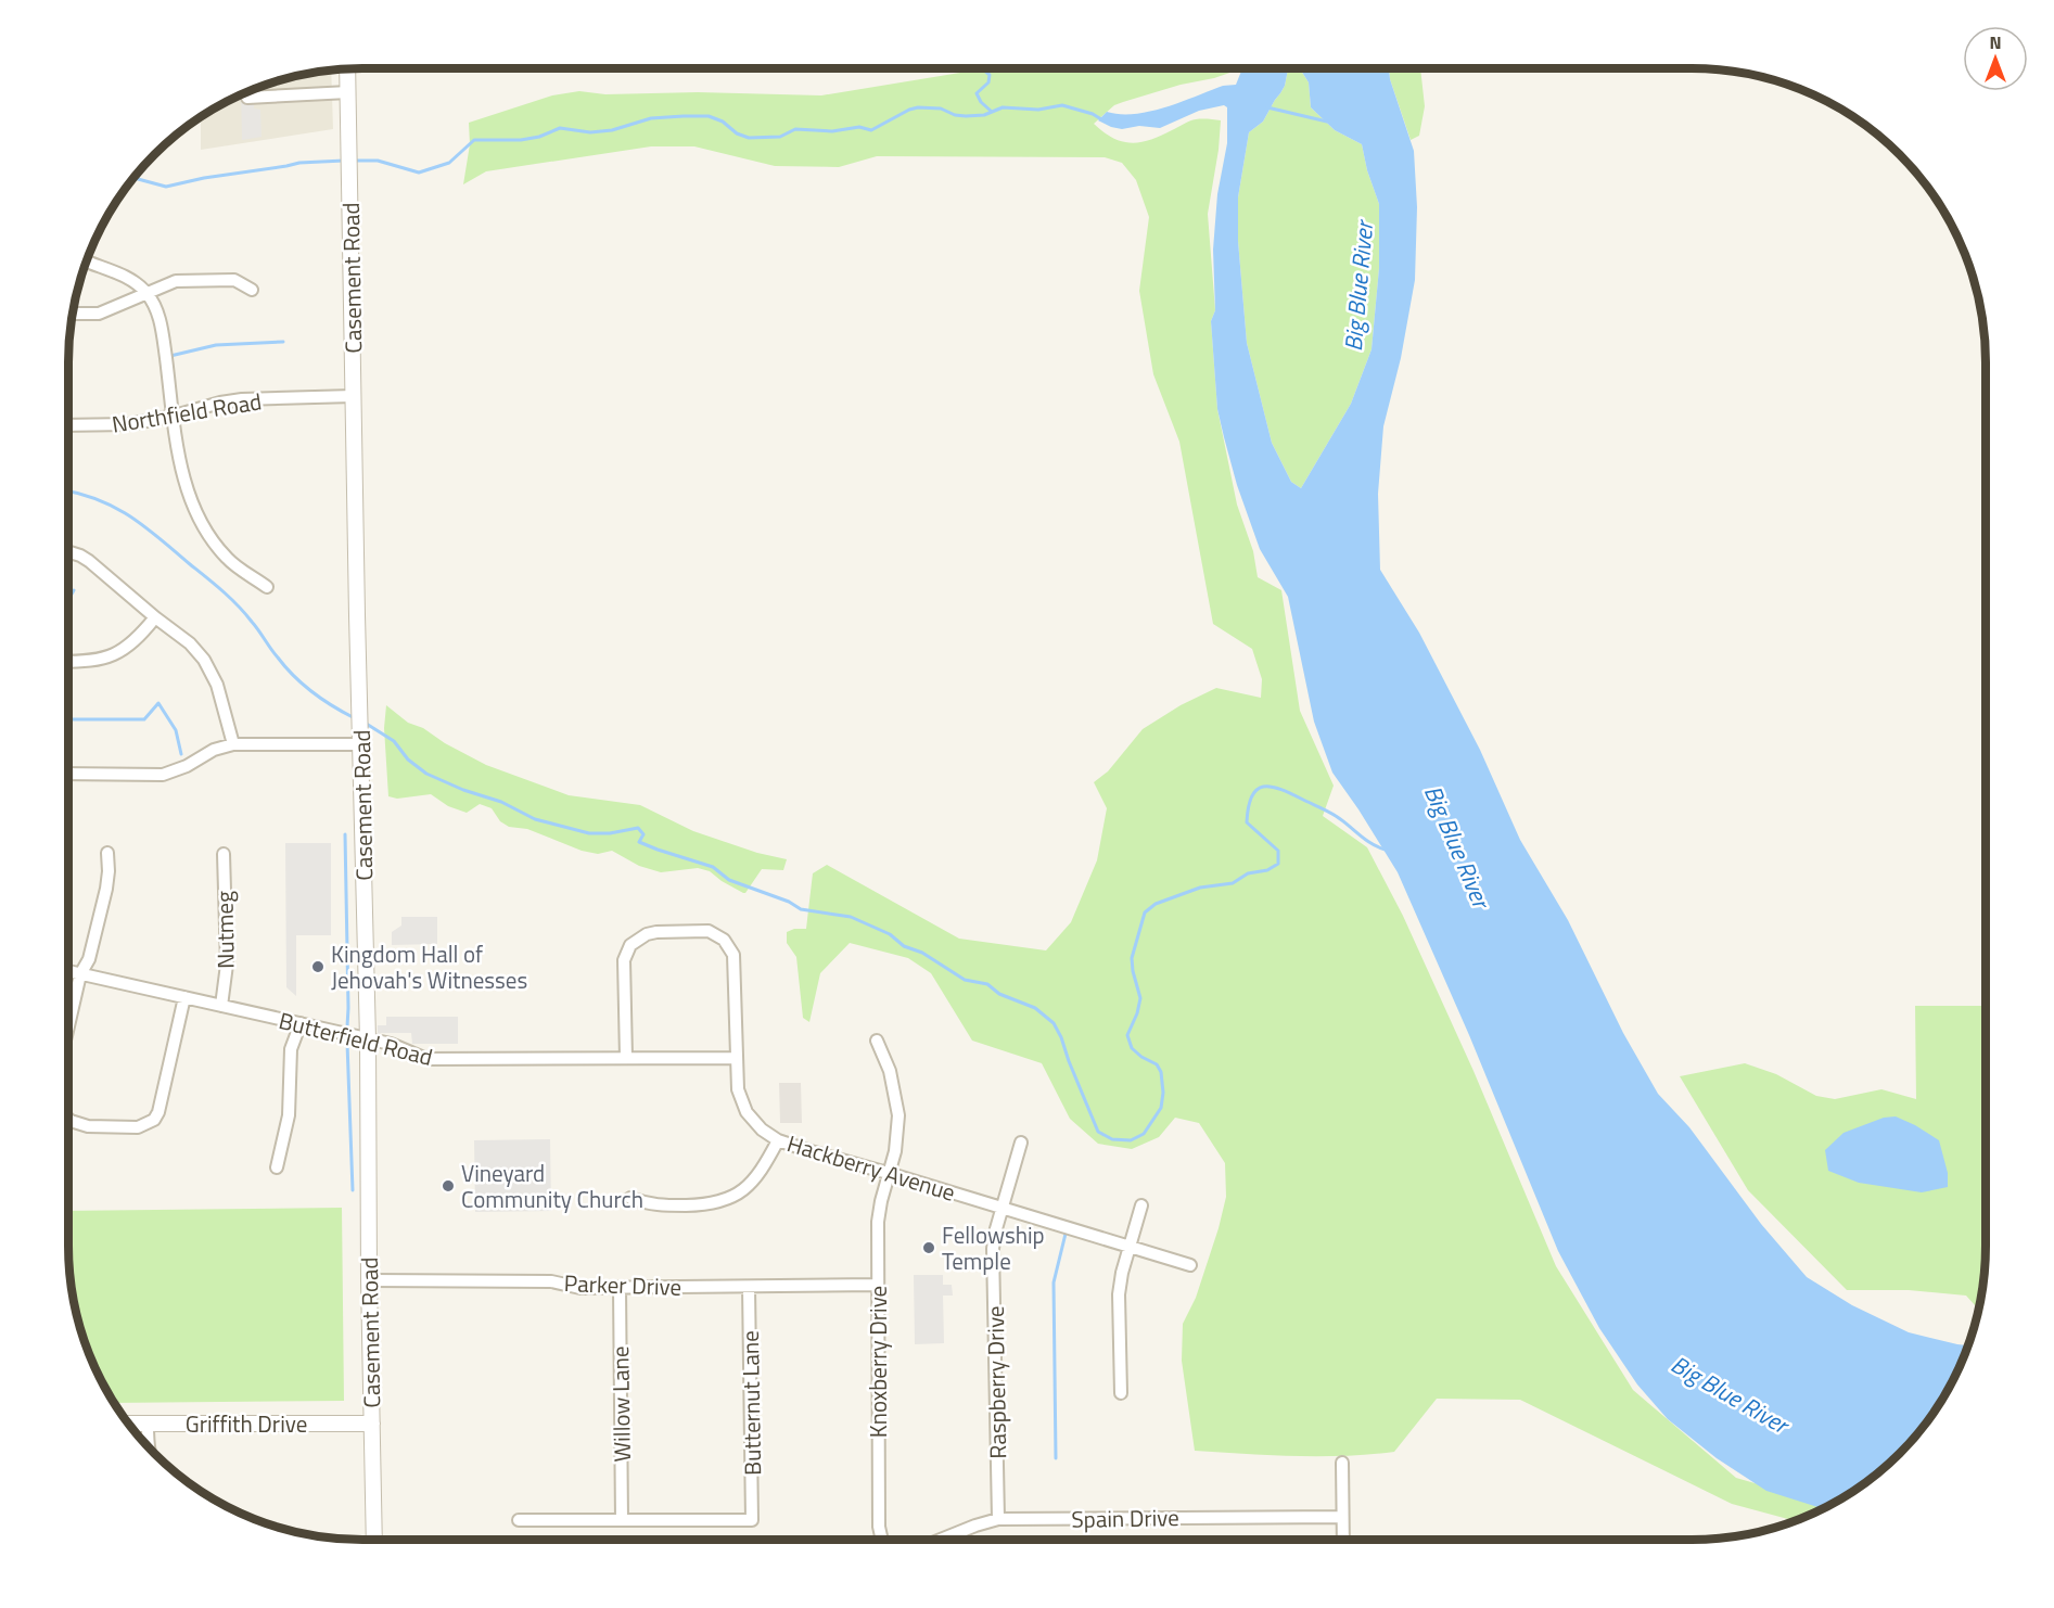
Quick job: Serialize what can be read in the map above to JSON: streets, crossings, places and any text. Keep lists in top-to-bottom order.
{
  "streets": {
    "street": [
      "Casement Road",
      "Northfield Road",
      "Nutmeg",
      "Butterfield Road",
      "Hackberry Avenue",
      "Parker Drive",
      "Knoxberry Drive",
      "Raspberry Drive",
      "Butternut Lane",
      "Willow Lane",
      "Griffith Drive",
      "Spain Drive"
    ]
  },
  "crossings": [
    ["Casement Road", "Northfield Road"],
    ["Casement Road", "Butterfield Road"],
    ["Casement Road", "Parker Drive"],
    ["Casement Road", "Griffith Drive"],
    ["Nutmeg", "Butterfield Road"],
    ["Butterfield Road", "Hackberry Avenue"],
    ["Hackberry Avenue", "Knoxberry Drive"],
    ["Hackberry Avenue", "Raspberry Drive"],
    ["Parker Drive", "Knoxberry Drive"],
    ["Parker Drive", "Butternut Lane"],
    ["Parker Drive", "Willow Lane"],
    ["Raspberry Drive", "Spain Drive"],
    ["Butternut Lane", "Willow Lane"]
  ],
  "water": ["Big Blue River"],
  "places": ["Kingdom Hall of Jehovah's Witnesses", "Vineyard Community Church", "Fellowship Temple"],
  "north": "top"
}
